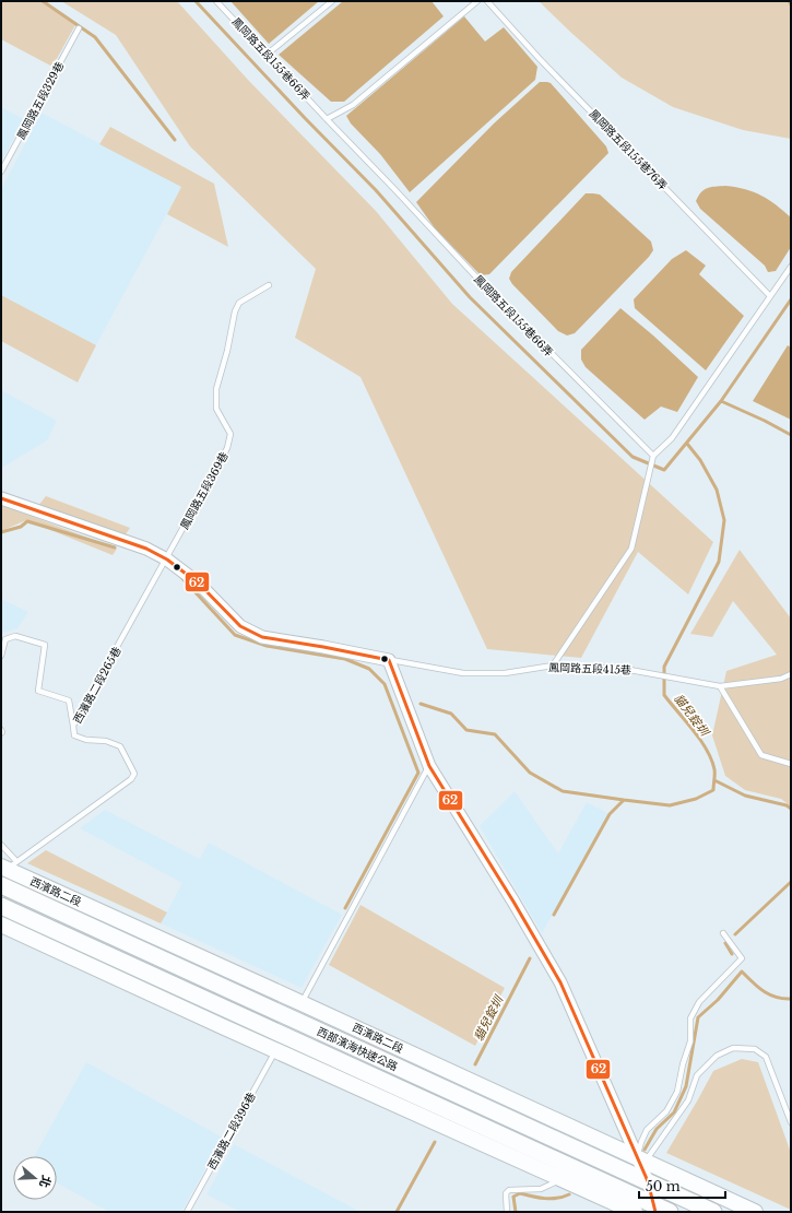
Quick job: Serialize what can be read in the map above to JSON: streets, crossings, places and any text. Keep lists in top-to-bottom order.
{
  "streets": {
    "highway": ["西部濱海快速公路"],
    "main road": ["西濱路二段"],
    "lane": [
      "鳳岡路五段155巷66弄",
      "鳳岡路五段329巷",
      "鳳岡路五段155巷76弄",
      "鳳岡路五段369巷",
      "鳳岡路五段415巷",
      "西濱路二段265巷",
      "西濱路二段396巷"
    ]
  },
  "crossings": [
    ["鳳岡路五段369巷", "西濱路二段265巷"],
    ["西濱路二段265巷", "西濱路二段"]
  ],
  "water": ["貓兒錠圳"],
  "lines": ["transit line 62"],
  "scale_bar": "50 m",
  "north": "right"
}
